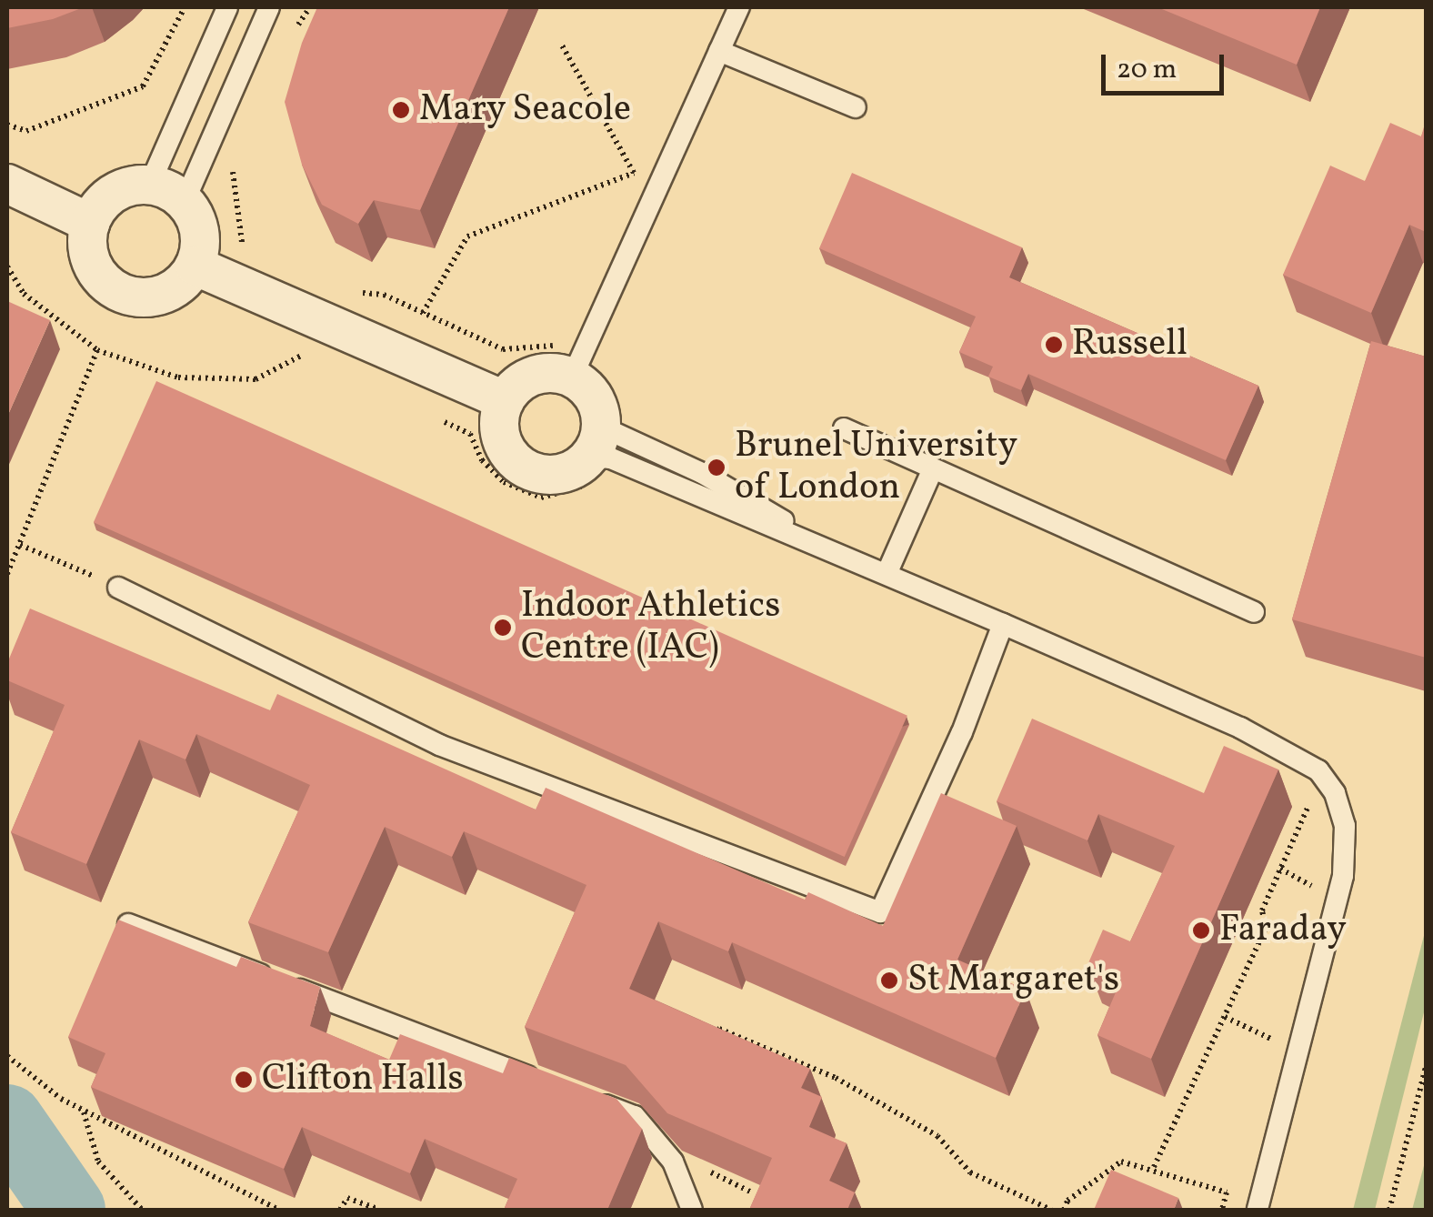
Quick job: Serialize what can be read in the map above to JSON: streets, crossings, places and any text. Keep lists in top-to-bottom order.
{
  "places": [
    "Mary Seacole",
    "Russell",
    "Brunel University of London",
    "Indoor Athletics Centre (IAC)",
    "Faraday",
    "St Margaret's",
    "Clifton Halls"
  ],
  "scale_bar": "20 m"
}
